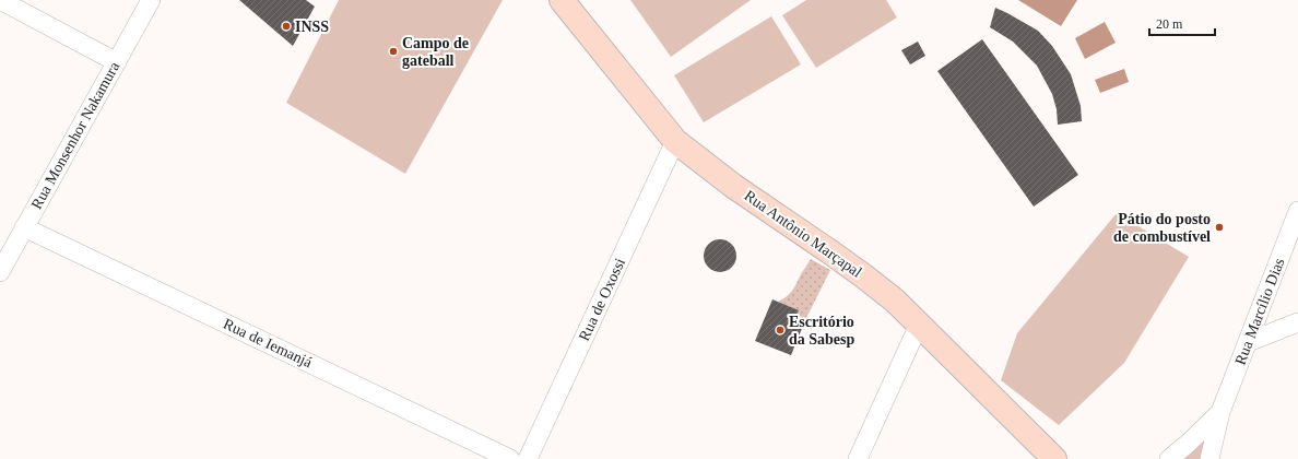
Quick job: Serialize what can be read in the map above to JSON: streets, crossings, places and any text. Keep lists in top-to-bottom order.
{
  "streets": {
    "main road": ["Rua Antônio Marçapal"],
    "street": [
      "Rua Monsenhor Nakamura",
      "Rua de Oxossi",
      "Rua Marcílio Dias",
      "Rua de Iemanjá"
    ]
  },
  "crossings": [
    ["Rua Monsenhor Nakamura", "Rua de Iemanjá"],
    ["Rua Antônio Marçapal", "Rua de Oxossi"]
  ],
  "places": [
    "INSS",
    "Campo de gateball",
    "Pátio do posto de combustível",
    "Escritório da Sabesp"
  ],
  "scale_bar": "20 m"
}
